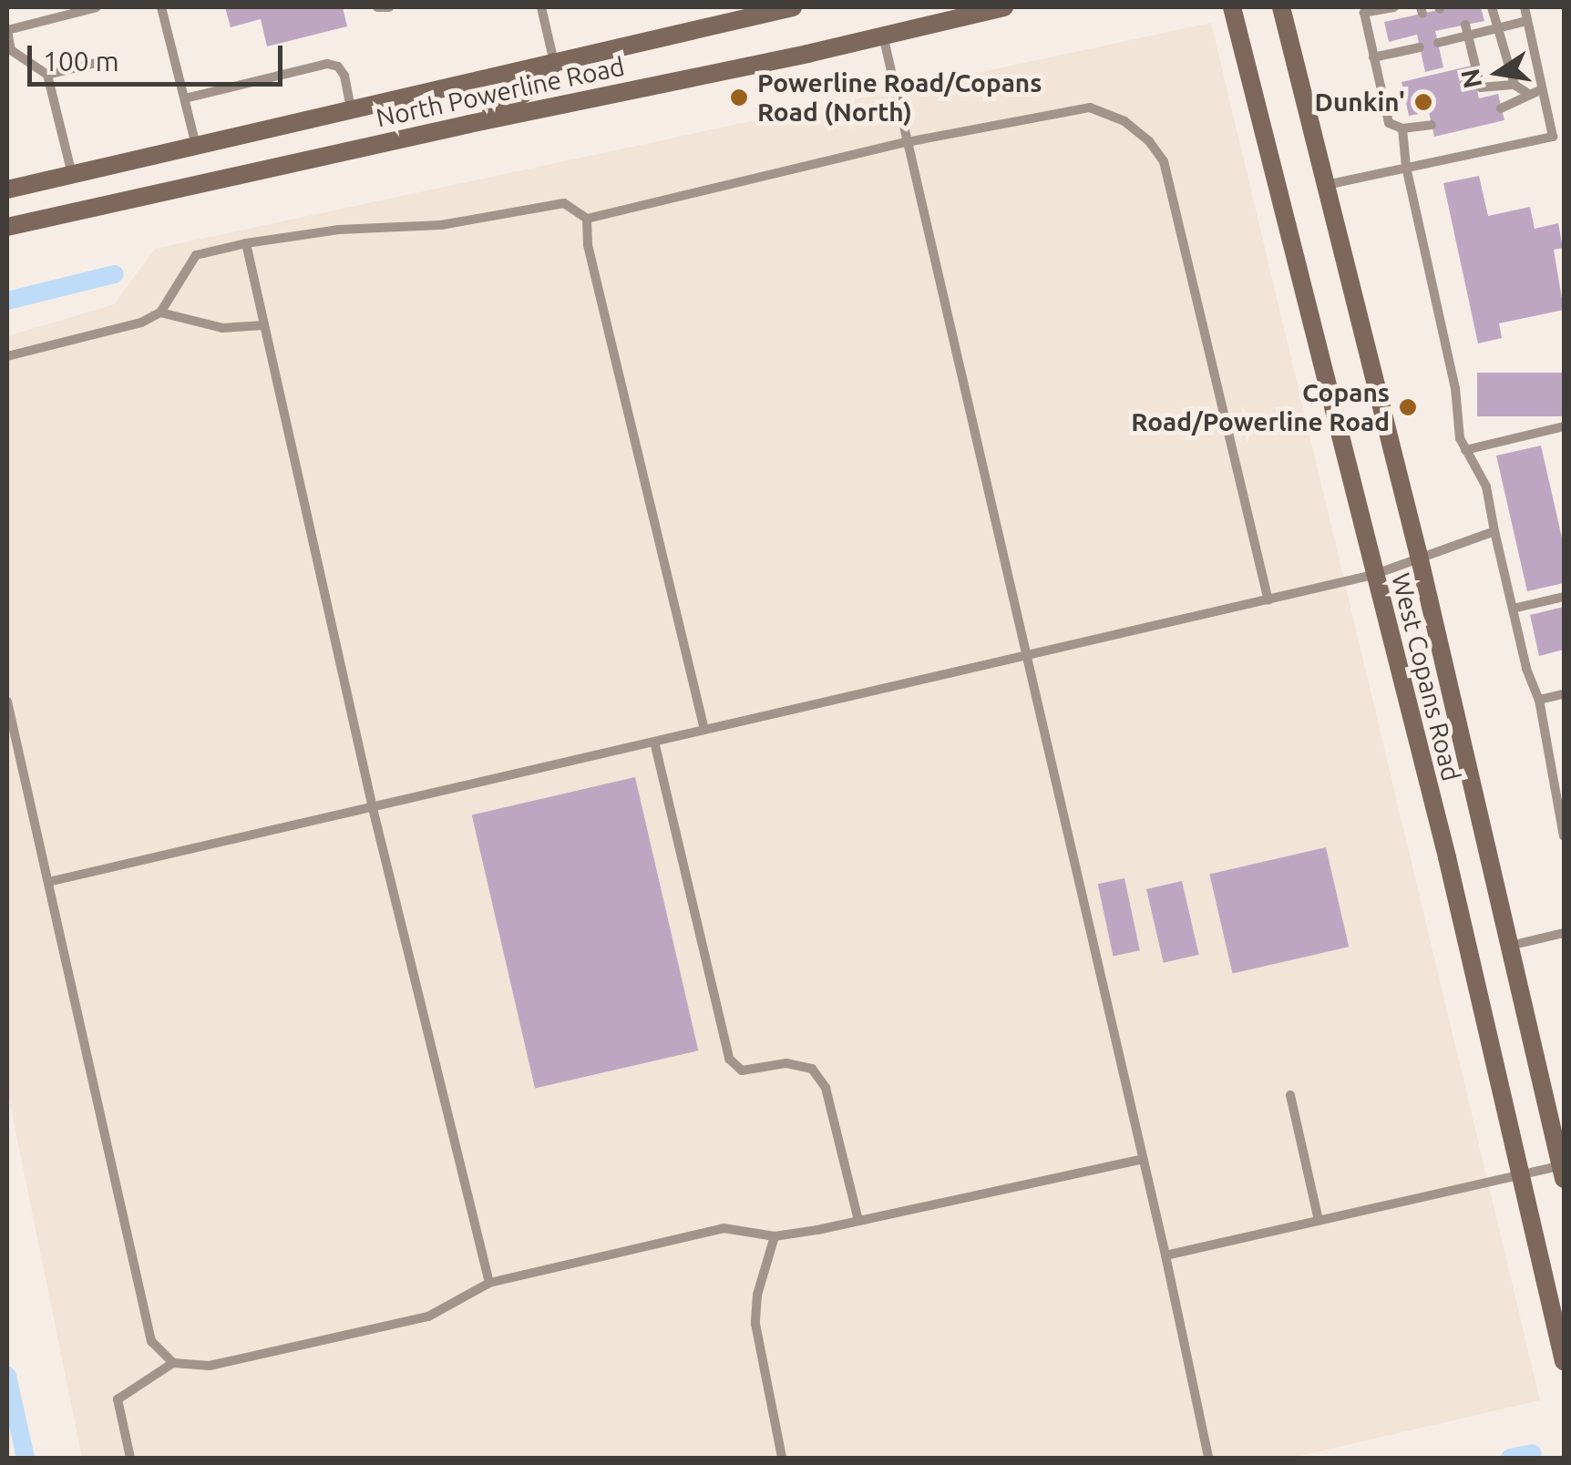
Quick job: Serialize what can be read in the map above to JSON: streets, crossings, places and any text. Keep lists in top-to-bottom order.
{
  "streets": {
    "main road": ["North Powerline Road", "West Copans Road"]
  },
  "places": ["Powerline Road/Copans Road (North)", "Dunkin'", "Copans Road/Powerline Road"],
  "scale_bar": "100 m",
  "north": "left"
}
